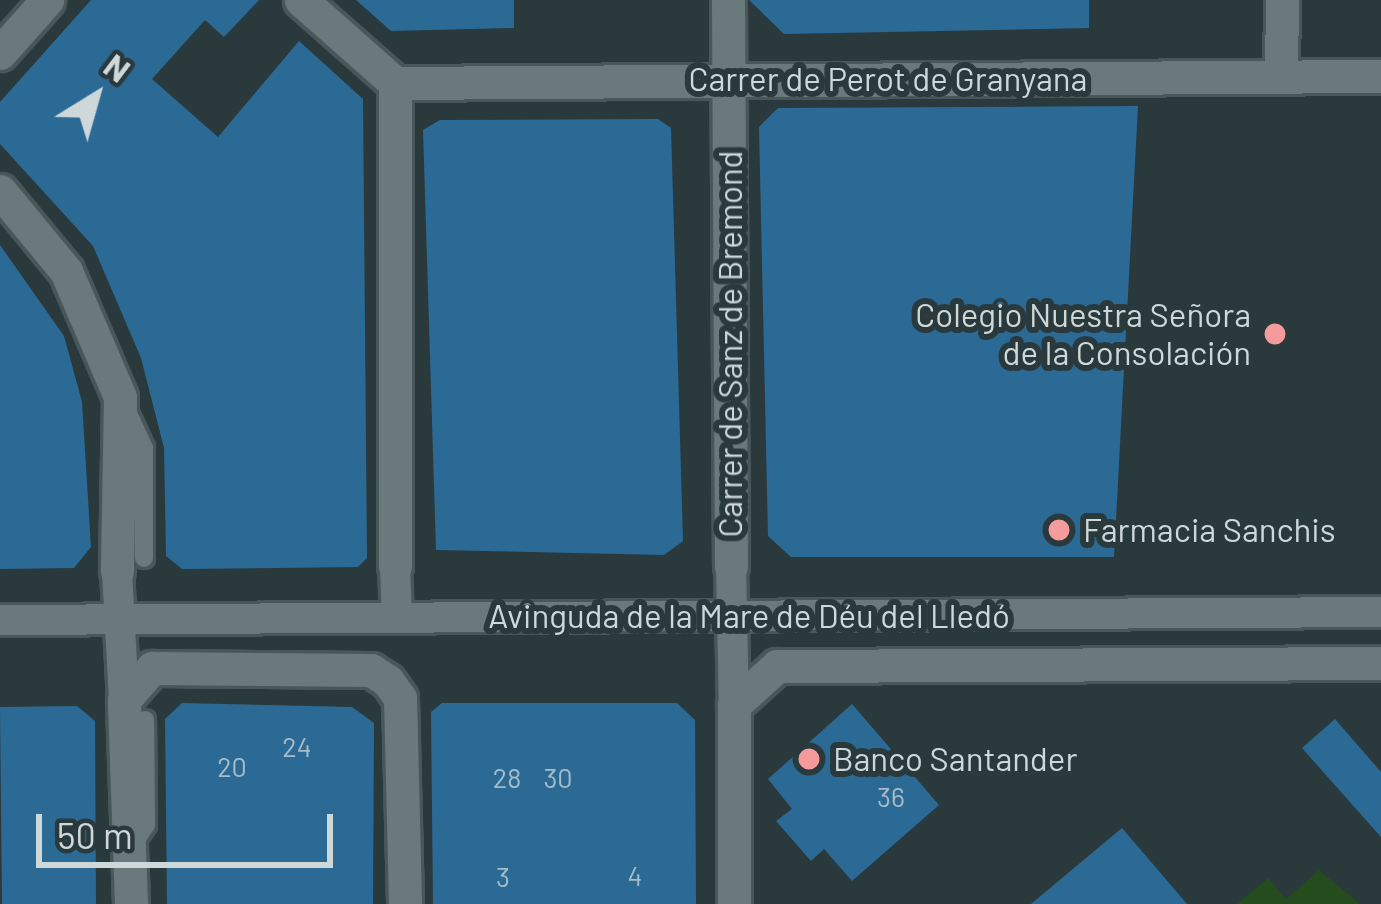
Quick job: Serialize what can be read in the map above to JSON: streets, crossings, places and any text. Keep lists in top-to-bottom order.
{
  "streets": {
    "street": ["Carrer de Perot de Granyana", "Carrer de Sanz de Bremond", "Avinguda de la Mare de Déu del Lledó"]
  },
  "crossings": [
    ["Carrer de Perot de Granyana", "Carrer de Sanz de Bremond"],
    ["Carrer de Sanz de Bremond", "Avinguda de la Mare de Déu del Lledó"]
  ],
  "places": ["Colegio Nuestra Señora de la Consolación", "Farmacia Sanchis", "Banco Santander"],
  "house_numbers": [
    "24",
    "20",
    "28",
    "30",
    "36",
    "4",
    "3"
  ],
  "scale_bar": "50 m",
  "north": "top right"
}
